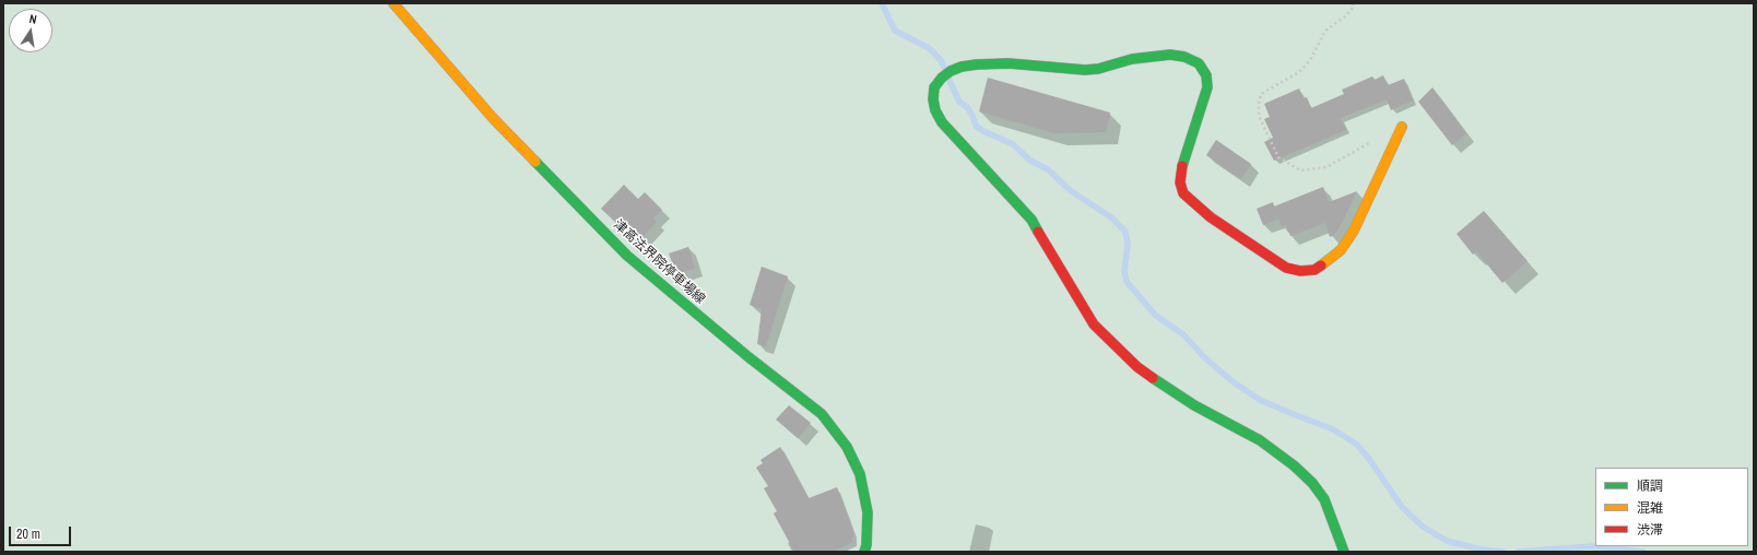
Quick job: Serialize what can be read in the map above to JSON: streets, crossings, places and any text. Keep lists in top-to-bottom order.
{
  "streets": {
    "street": ["津高法界院停車場線"]
  },
  "legend": ["順調", "混雑", "渋滞"],
  "scale_bar": "20 m",
  "north": "top"
}
